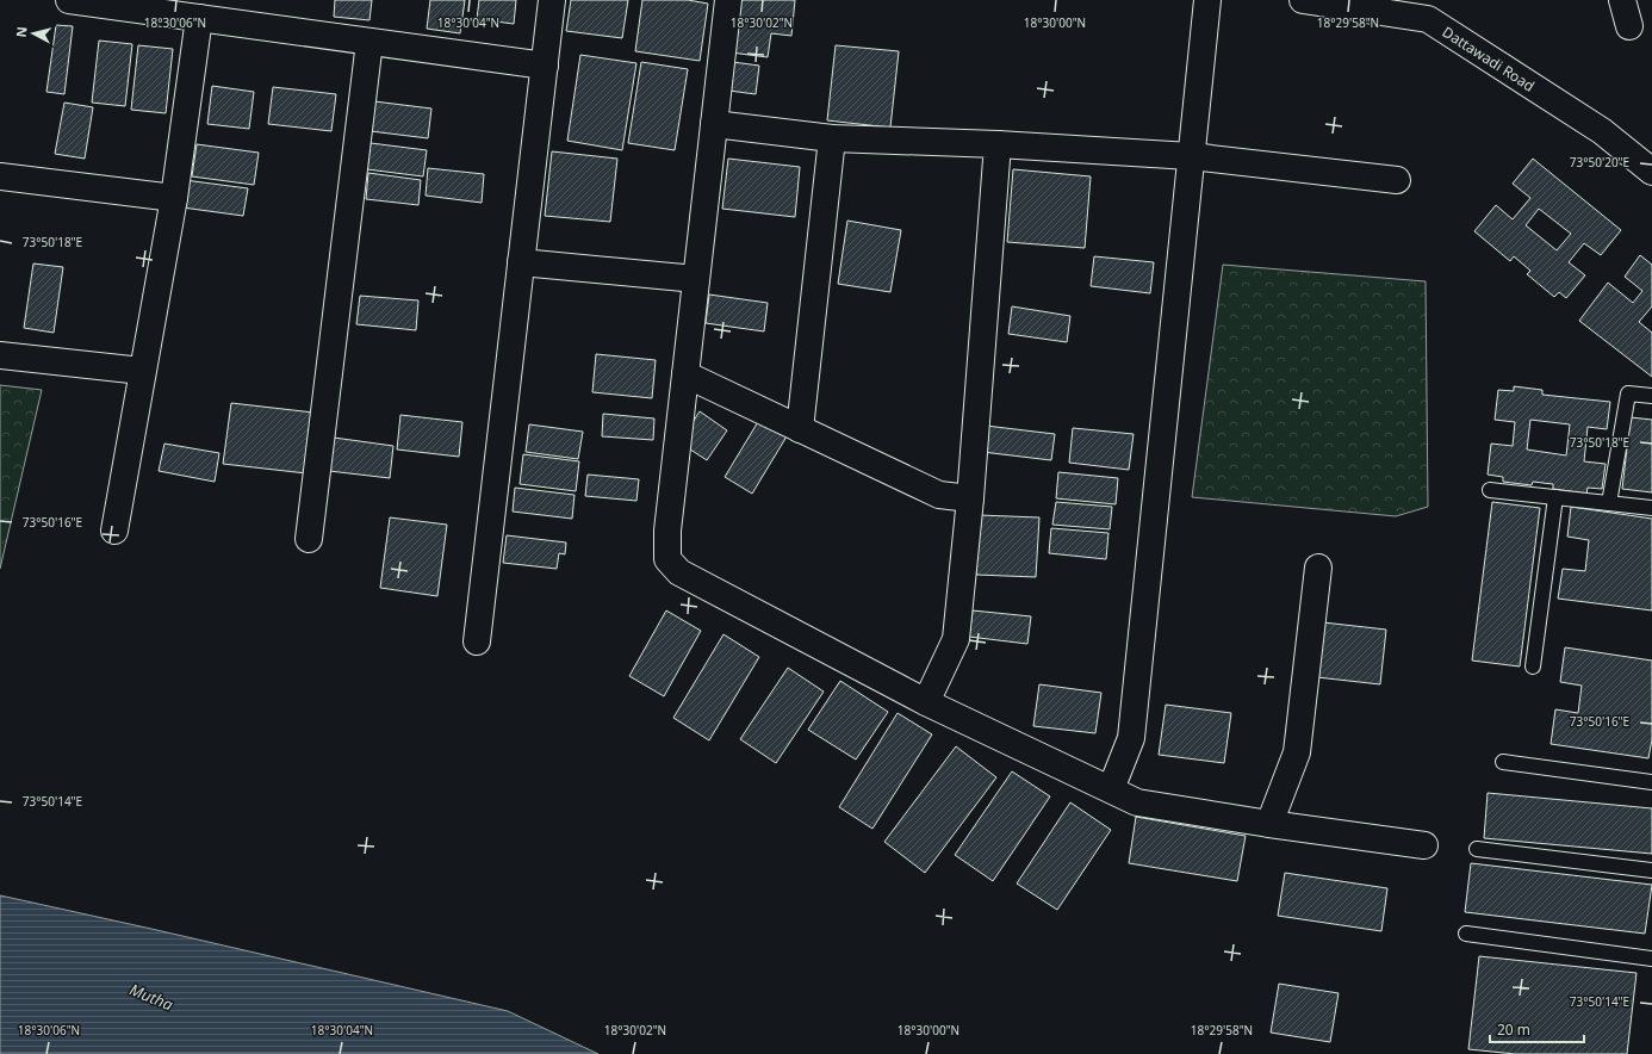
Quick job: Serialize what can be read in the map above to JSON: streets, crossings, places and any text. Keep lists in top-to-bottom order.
{
  "streets": {
    "street": ["Dattawadi Road"]
  },
  "water": ["Mutha"],
  "scale_bar": "20 m",
  "north": "left",
  "coordinates": [
    "18°30'06\"N",
    "18°30'04\"N",
    "18°30'02\"N",
    "18°30'00\"N",
    "18°29'58\"N",
    "73°50'20\"E",
    "73°50'18\"E",
    "73°50'16\"E",
    "73°50'14\"E"
  ]
}
